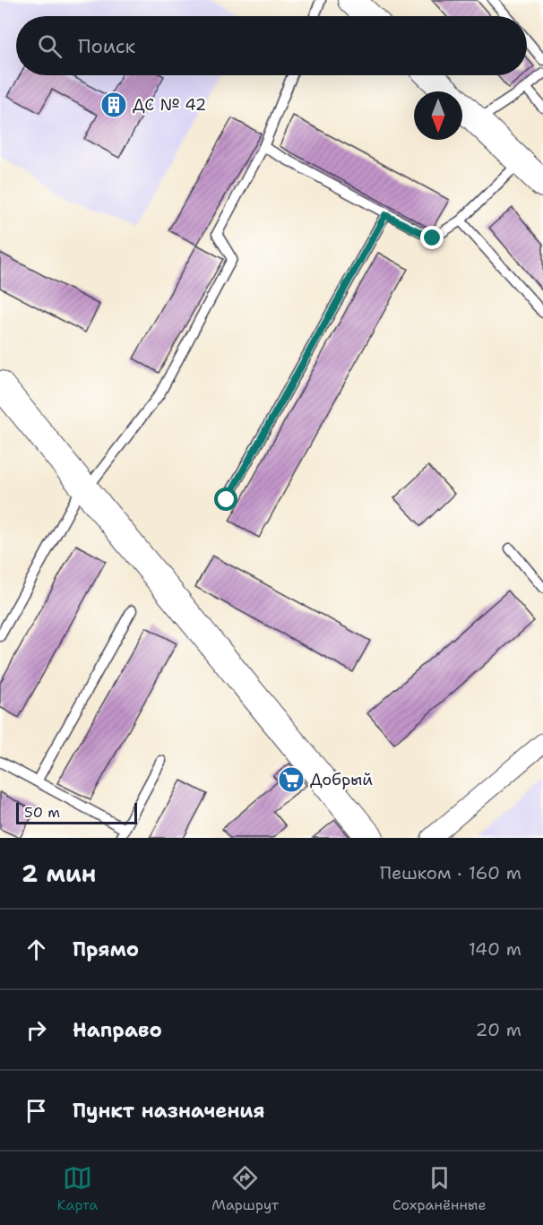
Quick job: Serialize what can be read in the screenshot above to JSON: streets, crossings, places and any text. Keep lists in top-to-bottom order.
{
  "places": {
    "building": ["ДС № 42"],
    "supermarket": ["Добрый"]
  },
  "scale_bar": "50 m",
  "north": "bottom",
  "page": {
    "search": "Поиск",
    "scale": "50 m",
    "heading": ["2 мин", "Пешком · 160 m"],
    "list": [
      ["Прямо", "140 m"],
      ["Направо", "20 m"],
      "Пункт назначения"
    ],
    "nav": ["Карта", "Маршрут", "Сохранённые"]
  }
}
